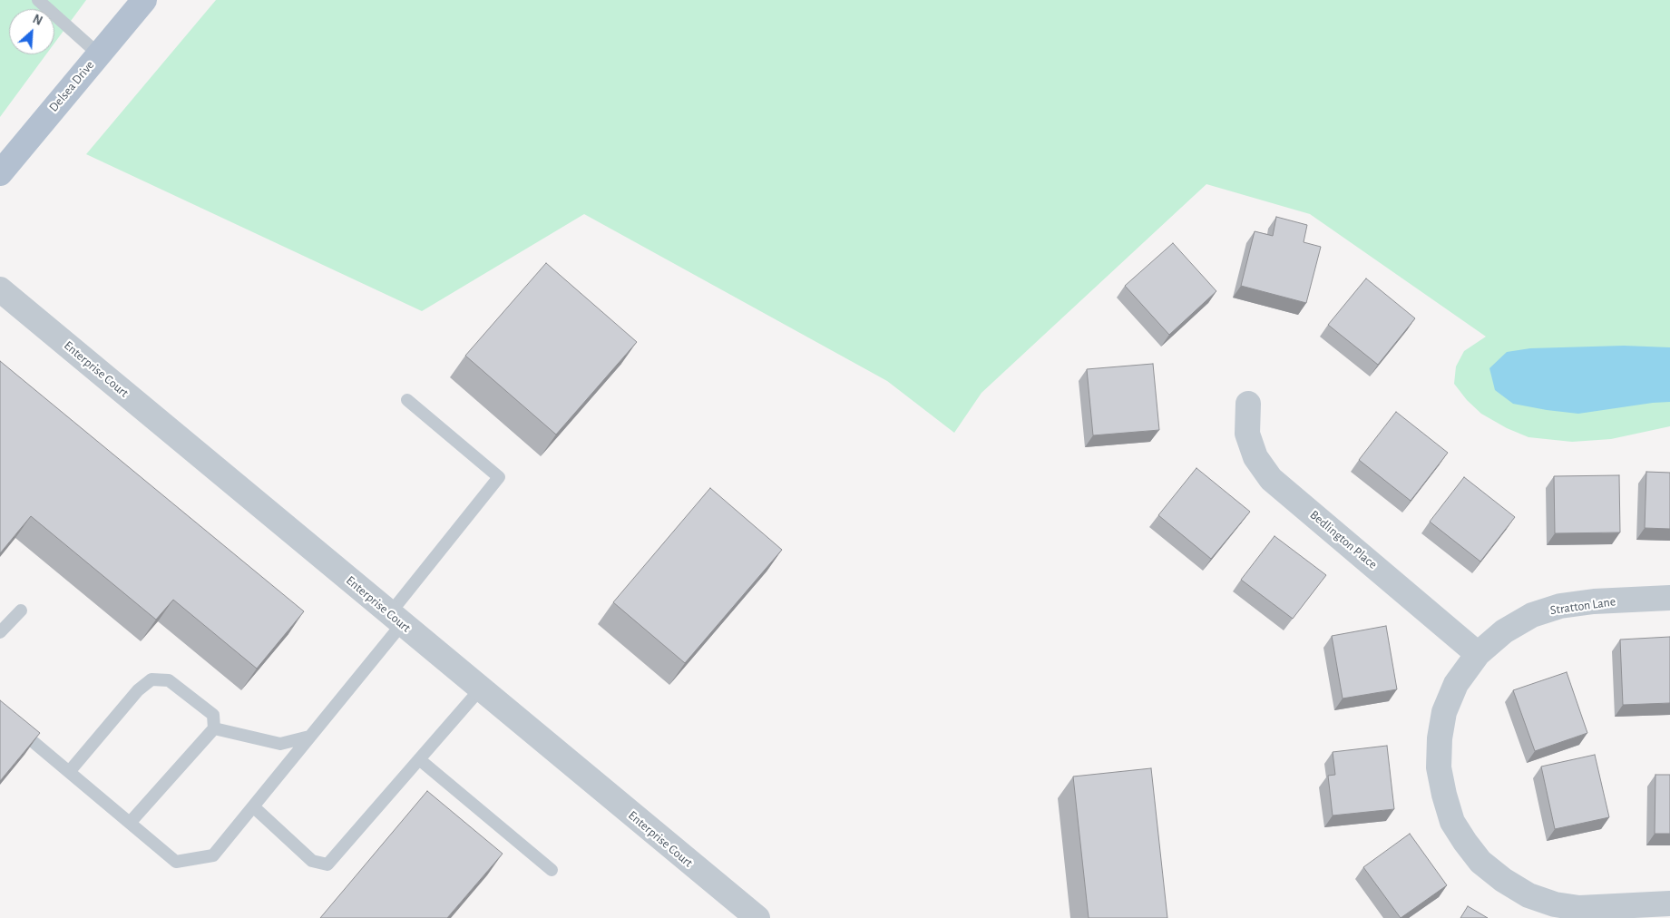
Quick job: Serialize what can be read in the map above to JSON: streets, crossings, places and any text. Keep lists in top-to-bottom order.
{
  "streets": {
    "main road": ["Delsea Drive"],
    "street": ["Enterprise Court", "Bedlington Place", "Stratton Lane"]
  },
  "crossings": [
    ["Bedlington Place", "Stratton Lane"]
  ],
  "north": "top right"
}
